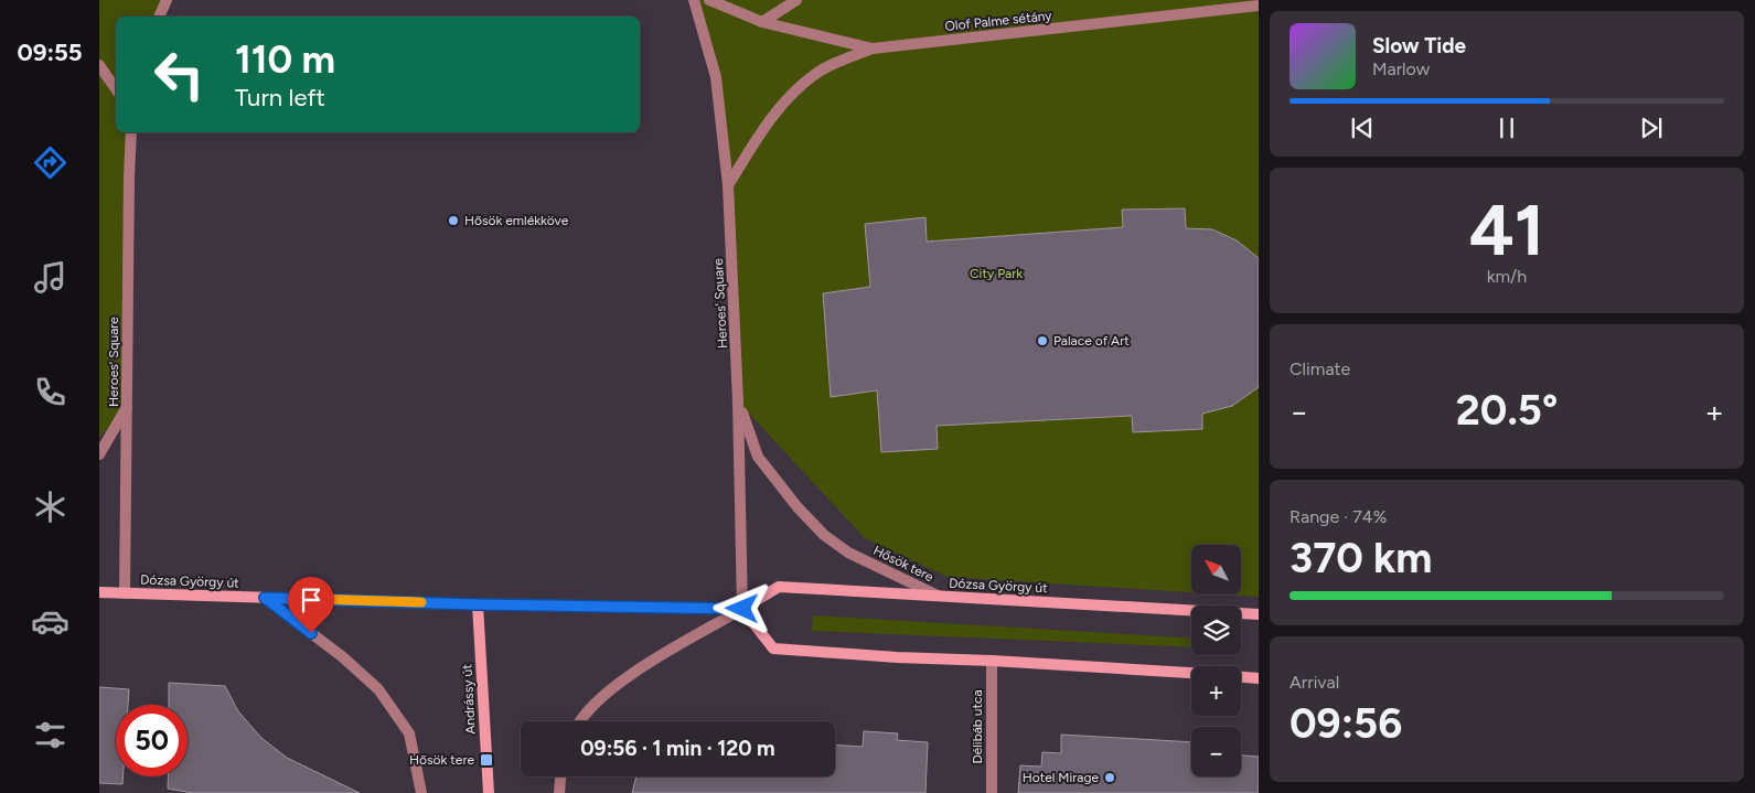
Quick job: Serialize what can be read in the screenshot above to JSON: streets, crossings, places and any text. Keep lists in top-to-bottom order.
{
  "streets": {
    "main road": ["Dózsa György út", "Andrássy út"],
    "street": [
      "Olof Palme sétány",
      "Heroes' Square",
      "Hősök tere",
      "Délibáb utca"
    ]
  },
  "crossings": [
    ["Olof Palme sétány", "Heroes' Square"],
    ["Heroes' Square", "Hősök tere"],
    ["Heroes' Square", "Dózsa György út"],
    ["Hősök tere", "Dózsa György út"],
    ["Dózsa György út", "Andrássy út"]
  ],
  "parks": ["City Park"],
  "places": {
    "other": ["Hősök emlékköve", "Palace of Art", "Hotel Mirage"],
    "transit": ["Hősök tere"]
  },
  "north": "top left",
  "page": {
    "tabs": "09:55",
    "turn": ["110 m", "Turn left"],
    "song": ["Slow Tide", "Marlow"],
    "tile": [
      ["41", "km/h"],
      "Climate",
      ["Range · 74%", "370 km"],
      ["Arrival", "09:56"]
    ],
    "heat": ["−", "20.5°", "+"],
    "map_buttons": ["+", "−"],
    "limit": "50",
    "trip": "09:56 · 1 min · 120 m"
  }
}
